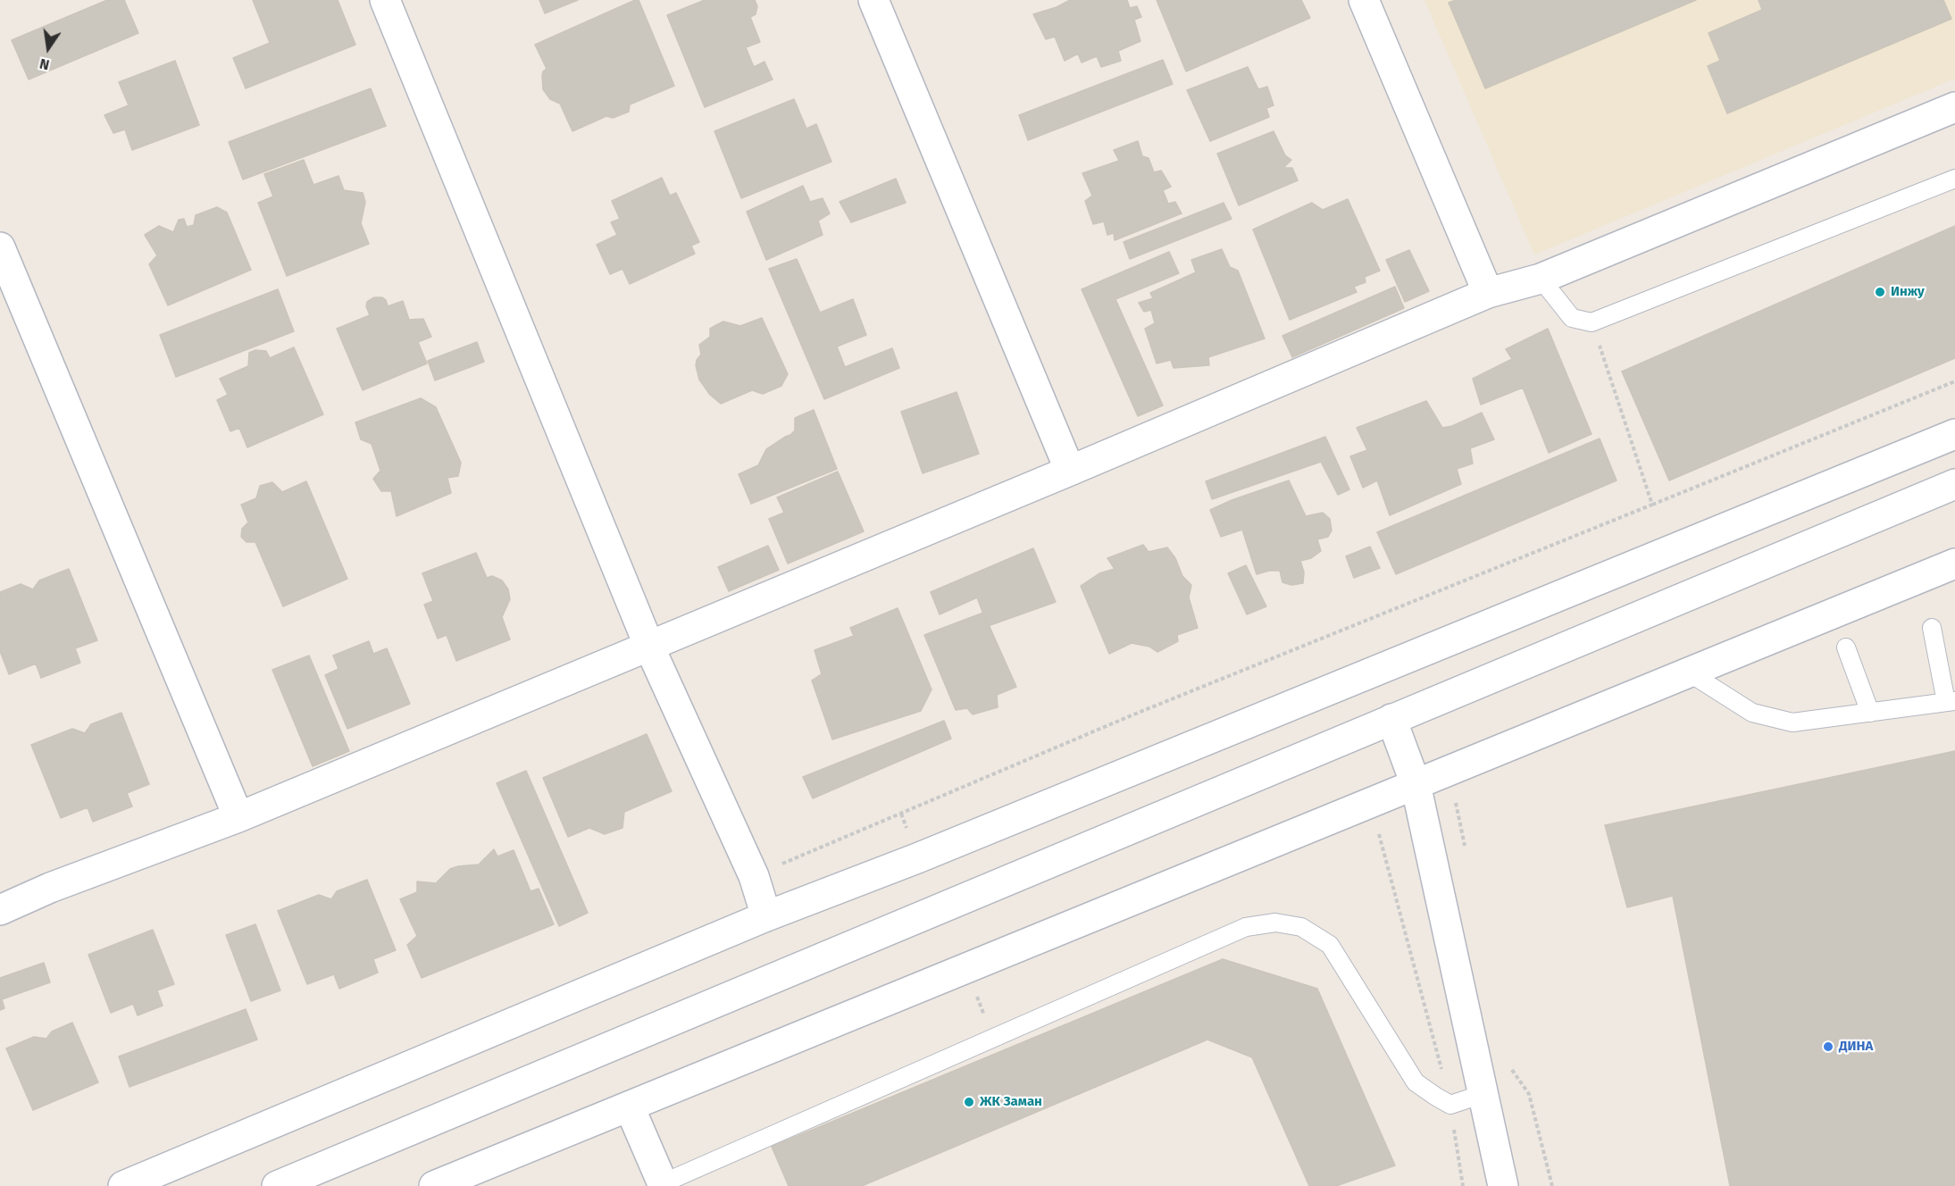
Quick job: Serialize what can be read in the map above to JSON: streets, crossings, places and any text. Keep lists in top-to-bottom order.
{
  "places": ["Инжу", "ДИНА", "ЖК Заман"],
  "north": "bottom"
}
